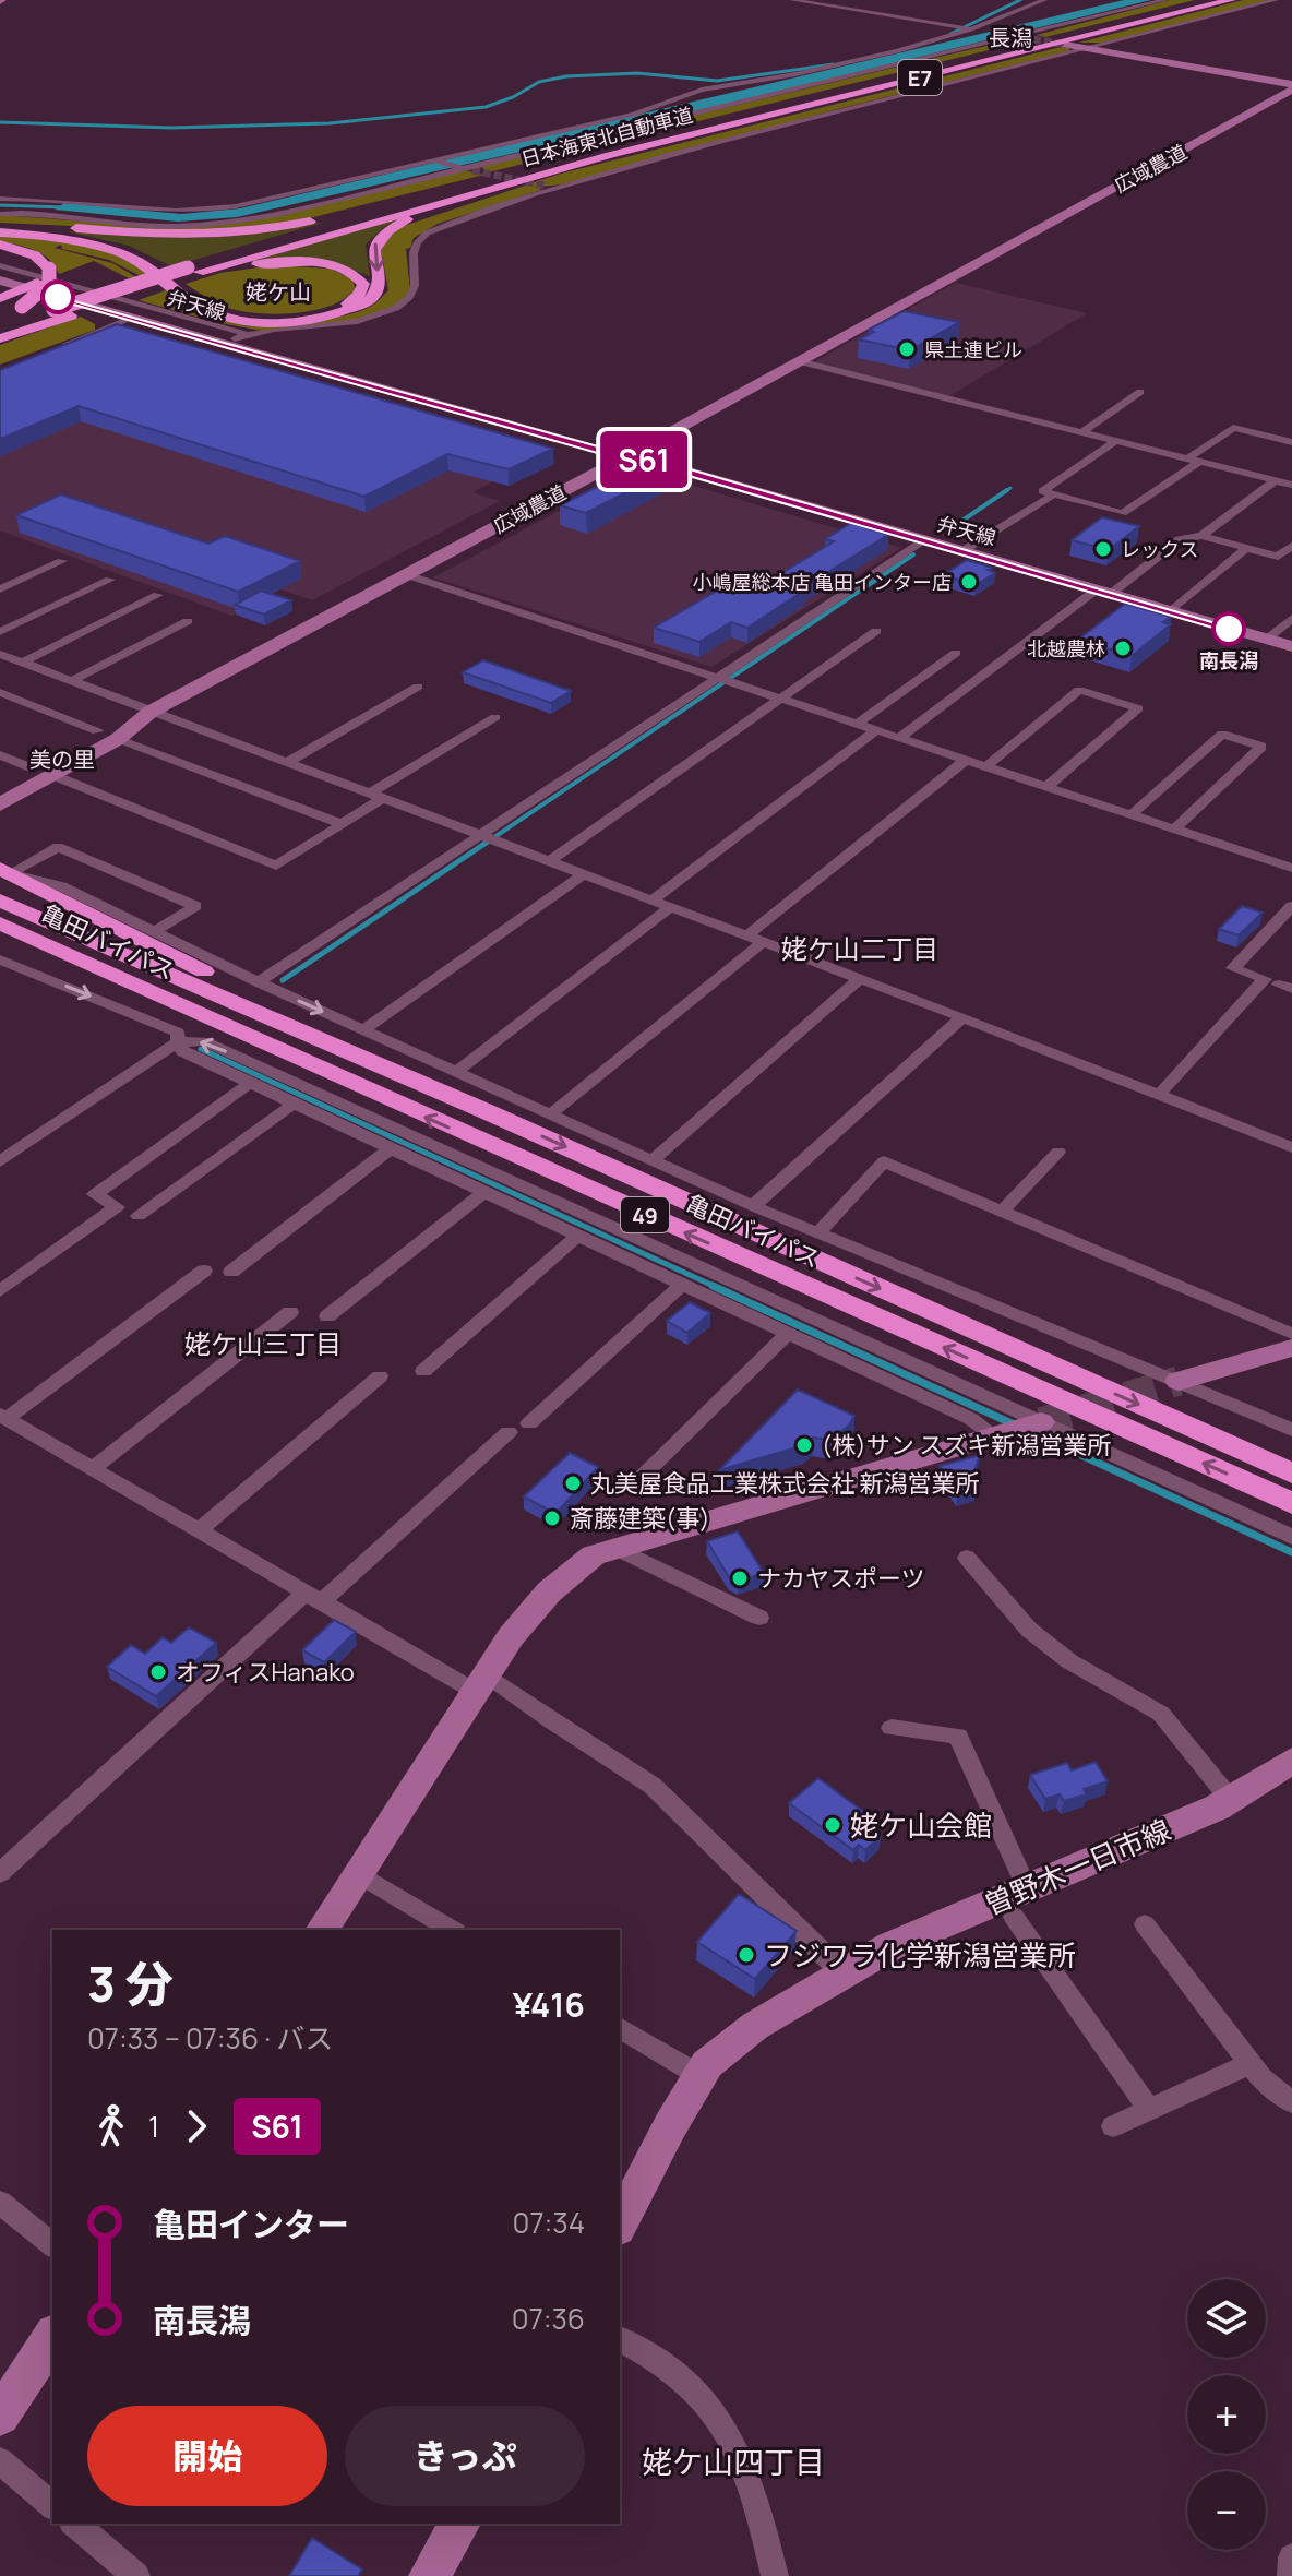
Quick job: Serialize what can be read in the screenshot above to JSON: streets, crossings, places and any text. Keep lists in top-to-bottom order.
{
  "streets": {
    "highway": [
      "E7",
      "日本海東北自動車道",
      "亀田バイパス",
      "49"
    ],
    "street": ["広域農道", "弁天線", "曽野木一日市線"]
  },
  "crossings": [
    ["広域農道", "弁天線"]
  ],
  "districts": [
    "長潟",
    "姥ケ山",
    "美の里",
    "姥ケ山二丁目",
    "姥ケ山三丁目",
    "姥ケ山四丁目"
  ],
  "places": [
    "県土連ビル",
    "レックス",
    "小嶋屋総本店 亀田インター店",
    "南長潟",
    "北越農林",
    "(株)サン スズキ新潟営業所",
    "丸美屋食品工業株式会社 新潟営業所",
    "斎藤建築(事)",
    "ナカヤスポーツ",
    "オフィスHanako",
    "姥ケ山会館",
    "フジワラ化学新潟営業所"
  ],
  "lines": ["bus line S61"],
  "page": {
    "on_map": "S61",
    "heading": ["3 分", "07:33 – 07:36 · バス", "¥416"],
    "legs": ["1", "S61"],
    "list": [
      {
        "name": "亀田インター",
        "value": "07:34"
      },
      {
        "name": "南長潟",
        "value": "07:36"
      }
    ],
    "map_buttons": ["+", "−"],
    "buttons": ["開始", "きっぷ"]
  }
}
